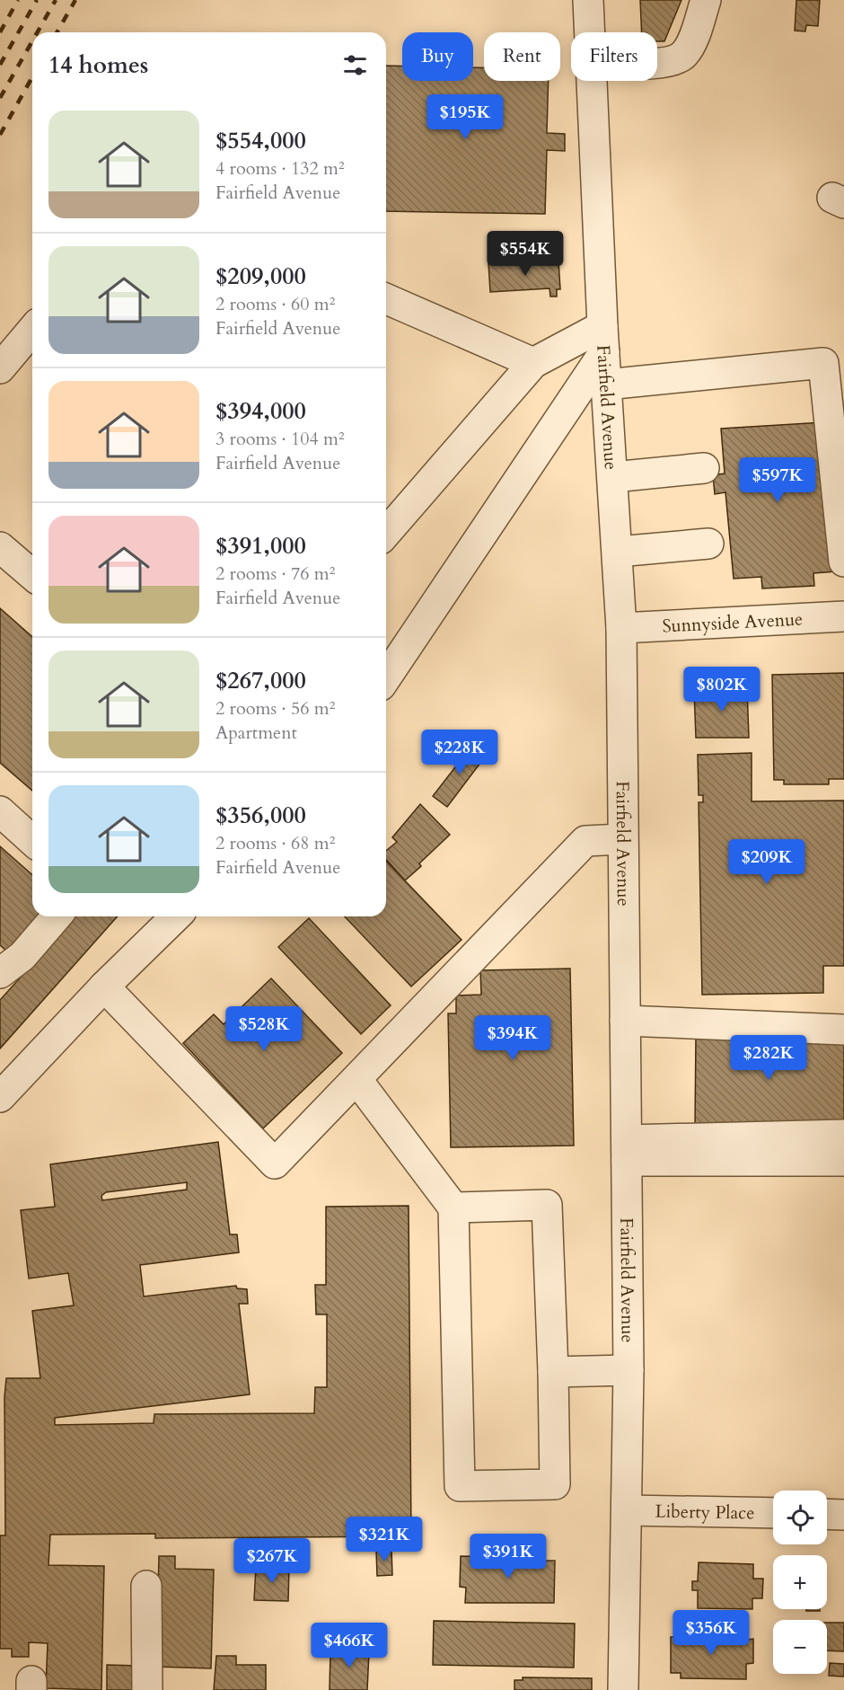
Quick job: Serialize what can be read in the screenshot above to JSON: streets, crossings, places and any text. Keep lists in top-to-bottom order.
{
  "streets": {
    "street": ["Fairfield Avenue", "Sunnyside Avenue", "Liberty Place"]
  },
  "crossings": [
    ["Fairfield Avenue", "Sunnyside Avenue"],
    ["Fairfield Avenue", "Liberty Place"]
  ],
  "page": {
    "chip": ["Buy", "Rent", "Filters"],
    "heading": "14 homes",
    "price": [
      "$195K",
      "$554K",
      "$597K",
      "$802K",
      "$228K",
      "$209K",
      "$528K",
      "$394K",
      "$282K",
      "$321K",
      "$391K",
      "$267K",
      "$356K",
      "$466K"
    ],
    "list": [
      {
        "name": "$554,000",
        "note": "4 rooms · 132 m² · Fairfield Avenue"
      },
      {
        "name": "$209,000",
        "note": "2 rooms · 60 m² · Fairfield Avenue"
      },
      {
        "name": "$394,000",
        "note": "3 rooms · 104 m² · Fairfield Avenue"
      },
      {
        "name": "$391,000",
        "note": "2 rooms · 76 m² · Fairfield Avenue"
      },
      {
        "name": "$267,000",
        "note": "2 rooms · 56 m² · Apartment"
      },
      {
        "name": "$356,000",
        "note": "2 rooms · 68 m² · Fairfield Avenue"
      }
    ],
    "map_buttons": ["+", "−"]
  }
}
